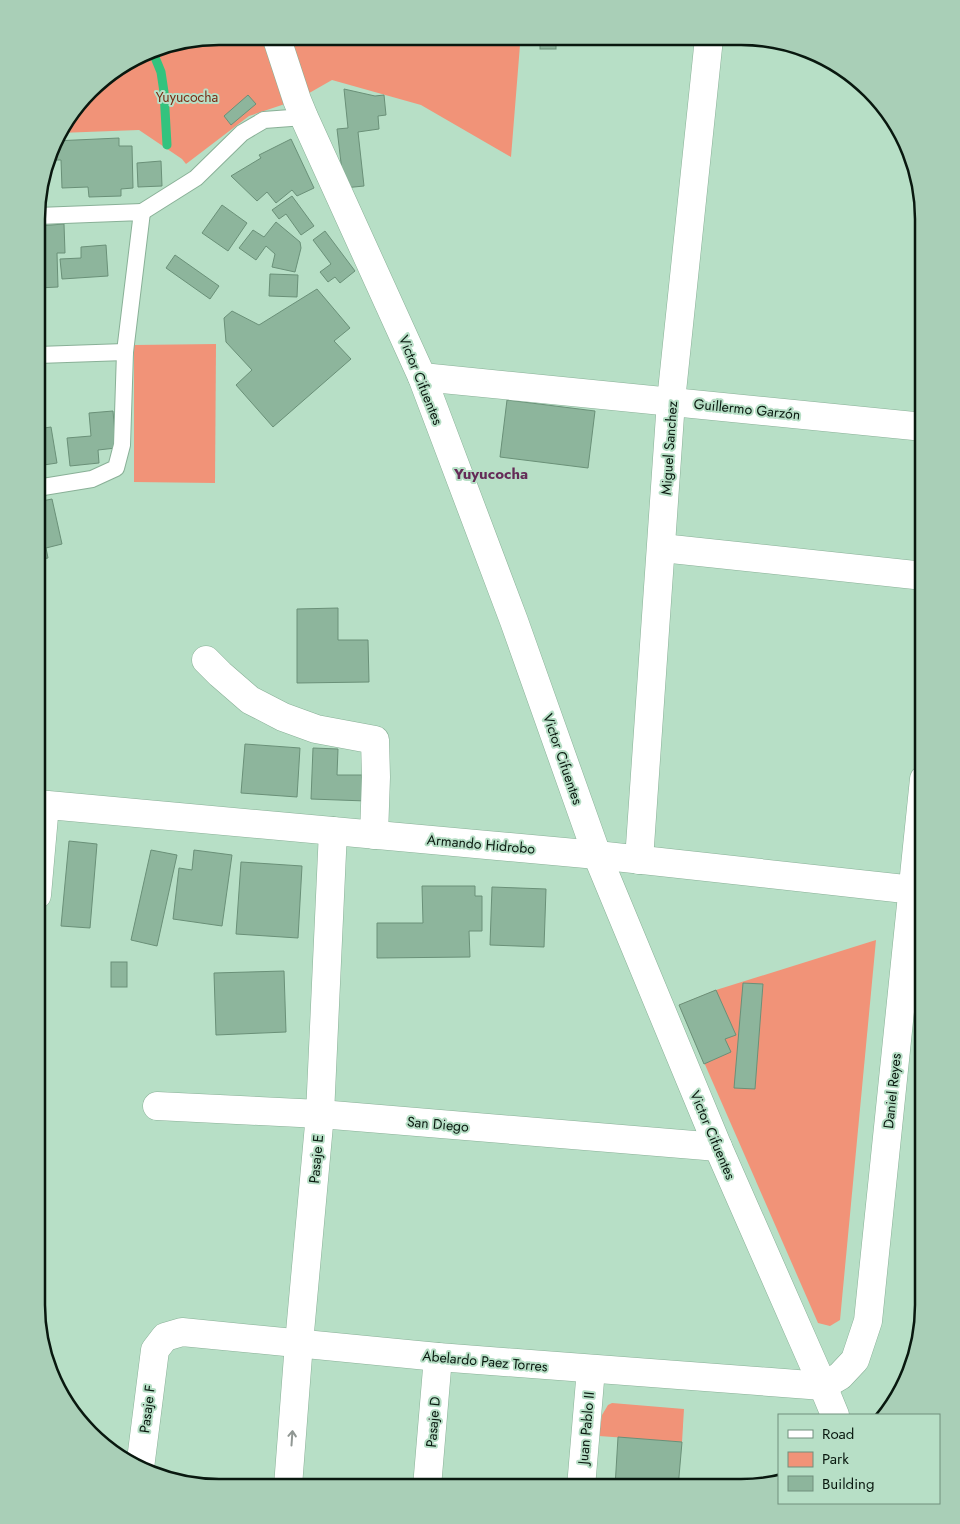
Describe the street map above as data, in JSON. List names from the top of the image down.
{
  "streets": {
    "street": [
      "Victor Cifuentes",
      "Guillermo Garzón",
      "Miguel Sanchez",
      "Armando Hidrobo",
      "Daniel Reyes",
      "San Diego",
      "Pasaje E",
      "Abelardo Paez Torres",
      "Pasaje F",
      "Pasaje D",
      "Juan Pablo II"
    ]
  },
  "crossings": [
    ["Victor Cifuentes", "Guillermo Garzón"],
    ["Victor Cifuentes", "Armando Hidrobo"],
    ["Victor Cifuentes", "Daniel Reyes"],
    ["Victor Cifuentes", "San Diego"],
    ["Victor Cifuentes", "Abelardo Paez Torres"],
    ["Guillermo Garzón", "Miguel Sanchez"],
    ["Miguel Sanchez", "Armando Hidrobo"],
    ["Armando Hidrobo", "Pasaje E"],
    ["Daniel Reyes", "Abelardo Paez Torres"],
    ["San Diego", "Pasaje E"],
    ["Pasaje E", "Abelardo Paez Torres"],
    ["Abelardo Paez Torres", "Pasaje F"],
    ["Abelardo Paez Torres", "Pasaje D"],
    ["Abelardo Paez Torres", "Juan Pablo II"]
  ],
  "districts": ["Yuyucocha"],
  "parks": ["Yuyucocha"],
  "legend": ["Road", "Park", "Building"]
}
